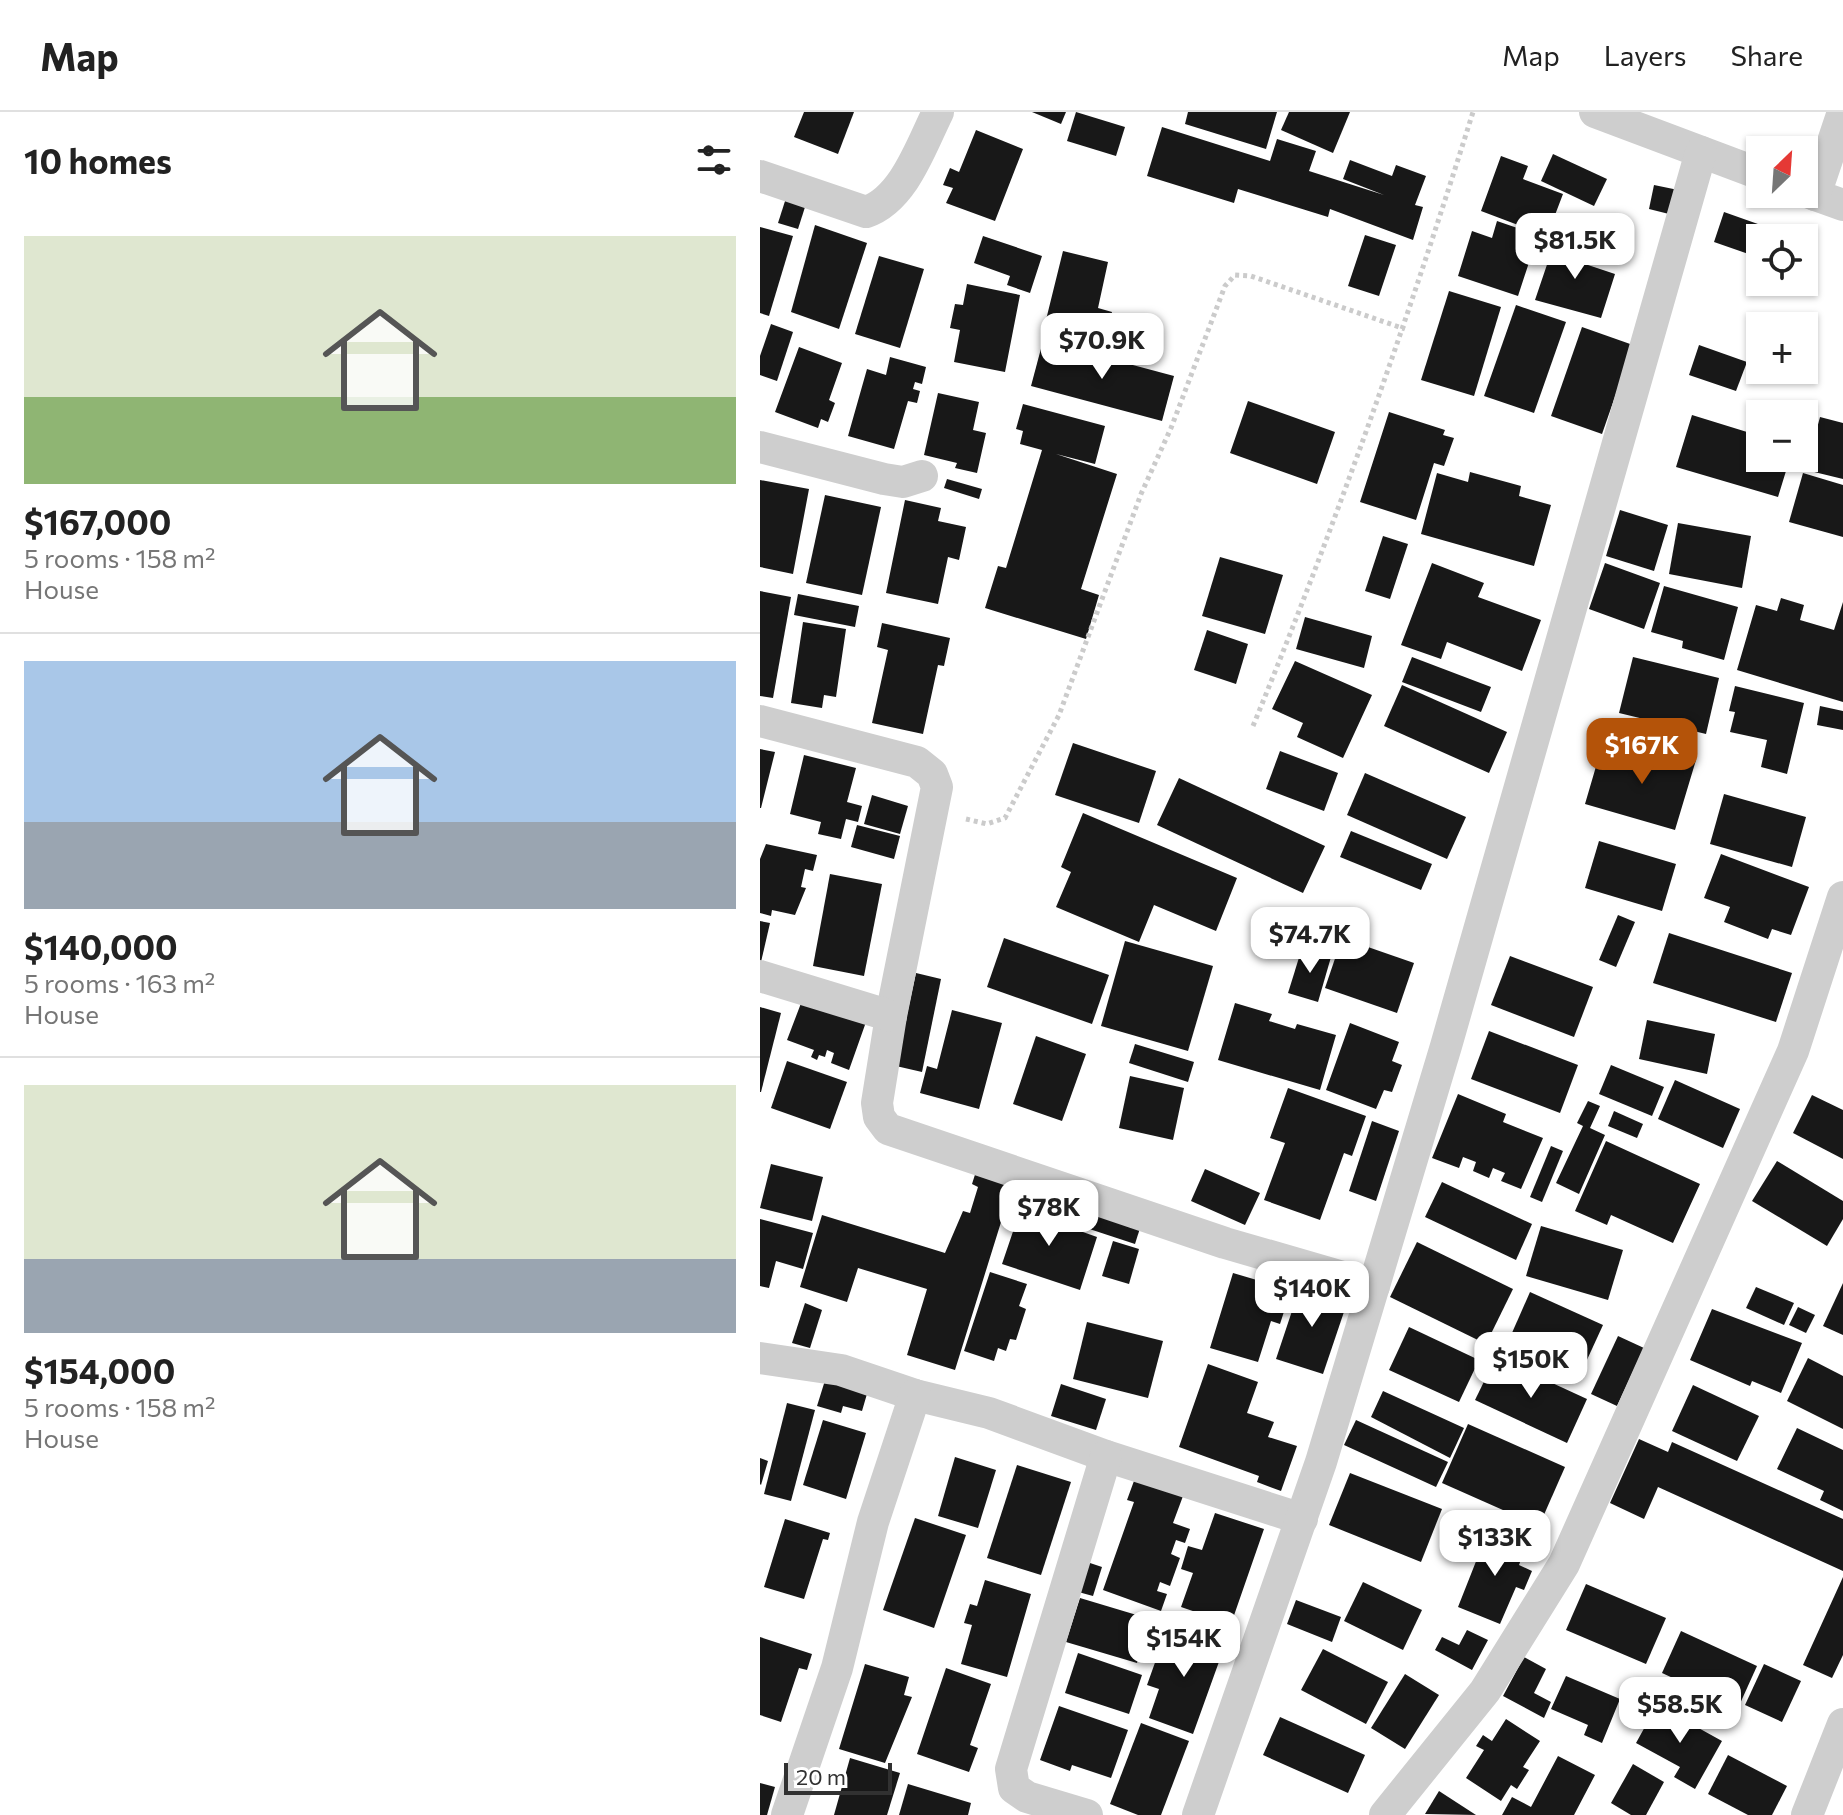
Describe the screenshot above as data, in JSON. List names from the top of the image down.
{
  "scale_bar": "20 m",
  "north": "top right",
  "page": {
    "header": "Map",
    "nav": ["Map", "Layers", "Share"],
    "heading": "10 homes",
    "map_buttons": ["+", "−"],
    "list": [
      {
        "name": "$167,000",
        "note": "5 rooms · 158 m² · House"
      },
      {
        "name": "$140,000",
        "note": "5 rooms · 163 m² · House"
      },
      {
        "name": "$154,000",
        "note": "5 rooms · 158 m² · House"
      }
    ],
    "price": [
      "$81.5K",
      "$70.9K",
      "$167K",
      "$74.7K",
      "$78K",
      "$140K",
      "$150K",
      "$133K",
      "$154K",
      "$58.5K"
    ],
    "scale": "20 m"
  }
}
